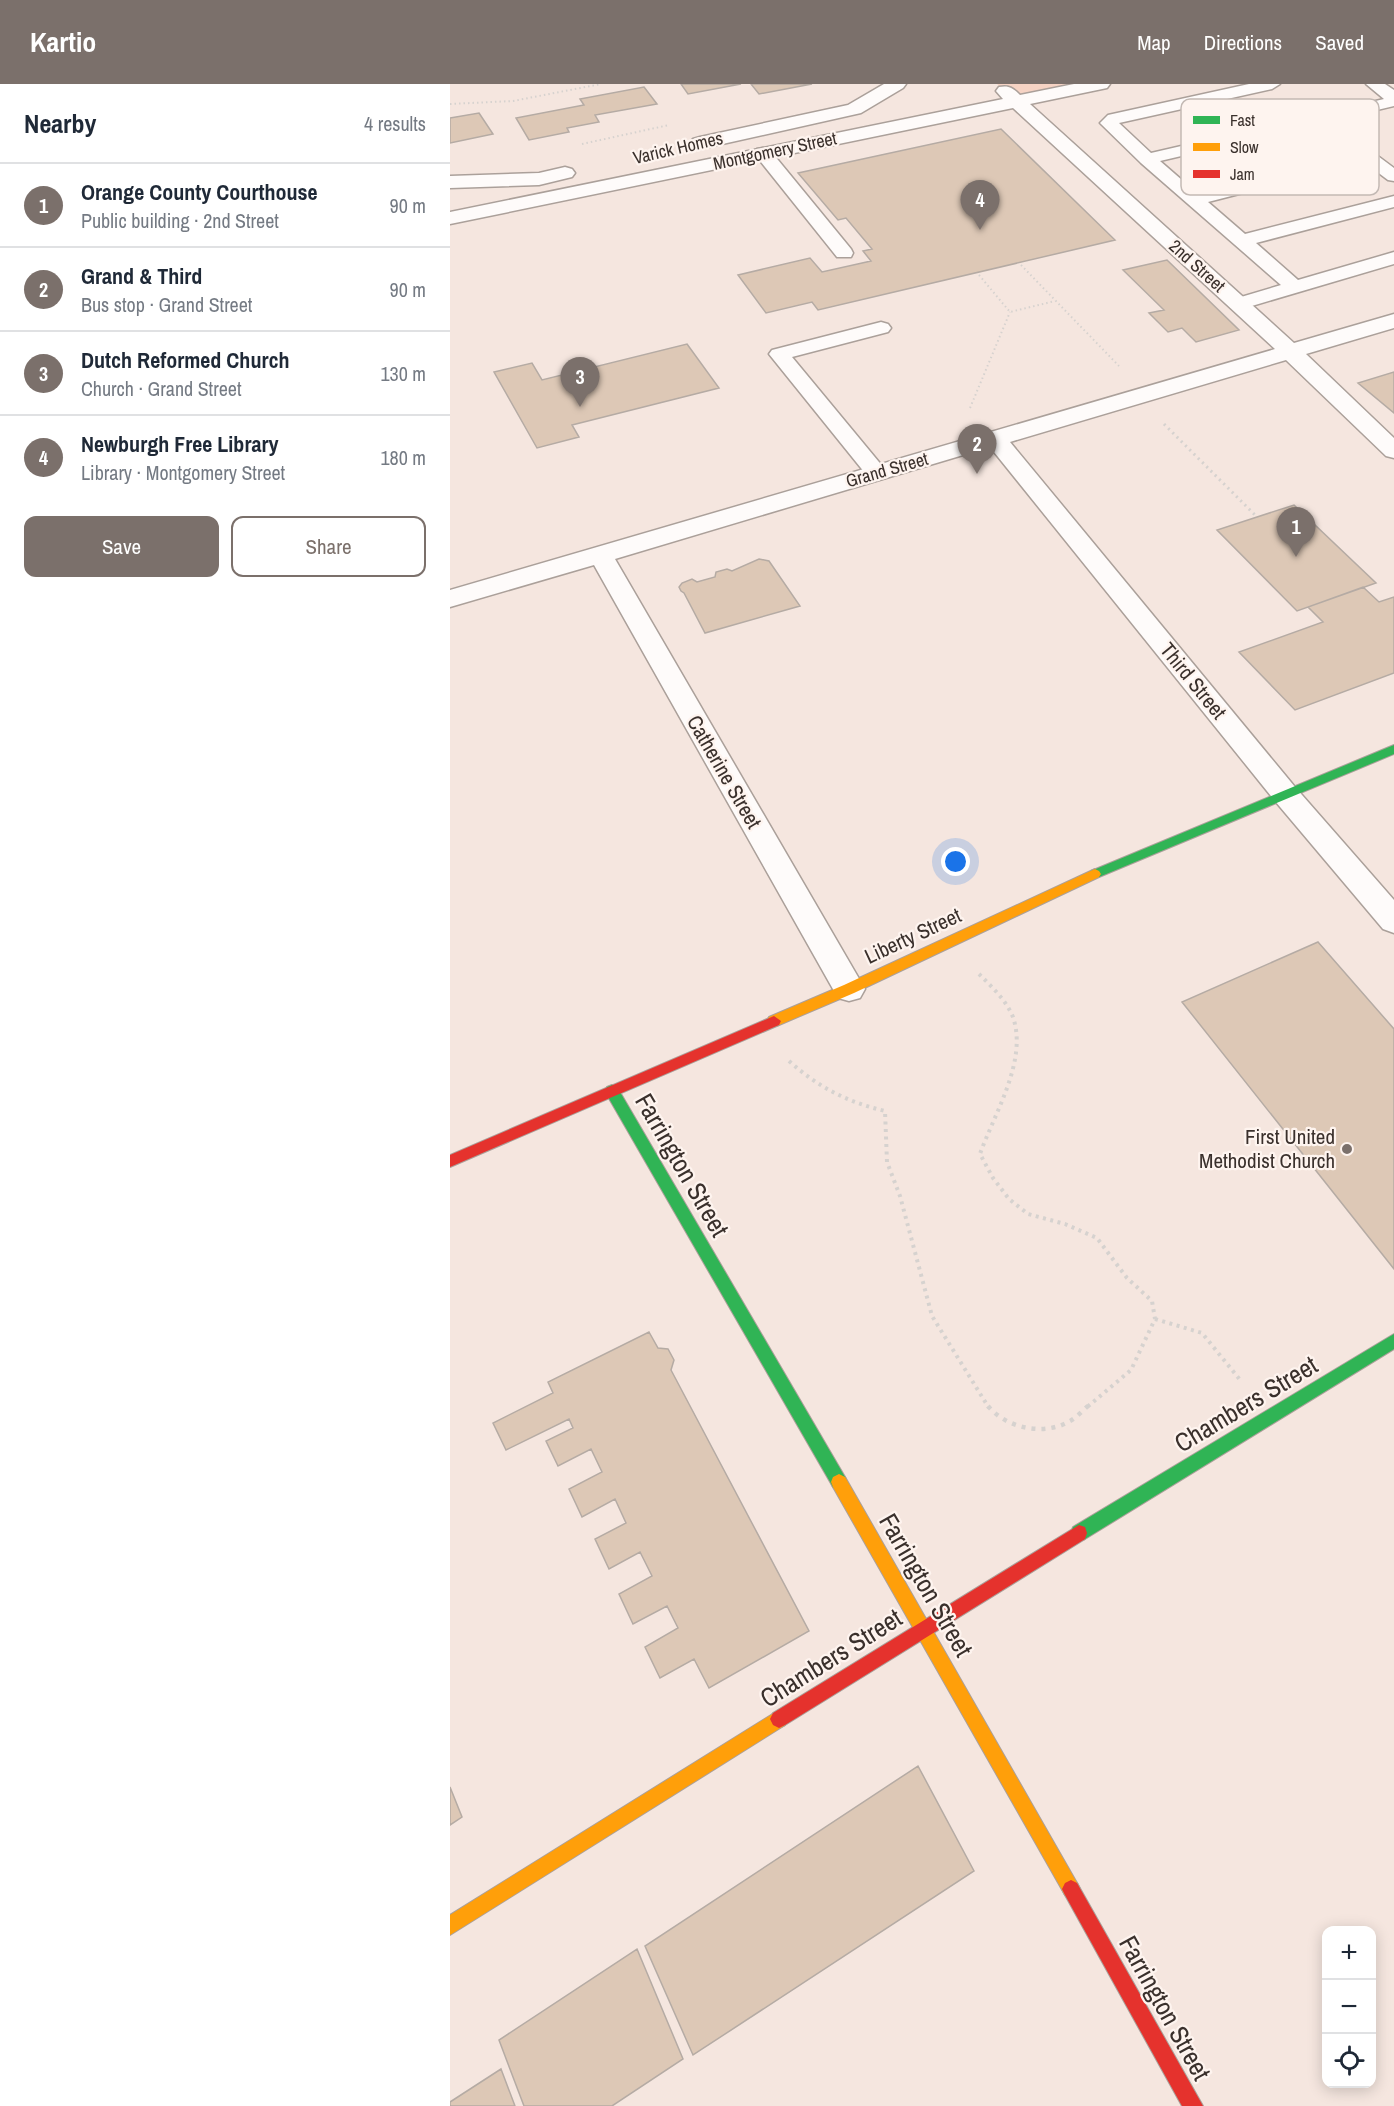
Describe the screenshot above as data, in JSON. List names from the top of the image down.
{
  "streets": {
    "street": [
      "Varick Homes",
      "Montgomery Street",
      "2nd Street",
      "Grand Street",
      "Third Street",
      "Catherine Street",
      "Liberty Street",
      "Farrington Street",
      "Chambers Street"
    ]
  },
  "crossings": [
    ["Montgomery Street", "2nd Street"],
    ["2nd Street", "Grand Street"],
    ["Grand Street", "Third Street"],
    ["Grand Street", "Catherine Street"],
    ["Third Street", "Liberty Street"],
    ["Catherine Street", "Liberty Street"],
    ["Liberty Street", "Farrington Street"],
    ["Farrington Street", "Chambers Street"]
  ],
  "places": ["First United Methodist Church"],
  "legend": ["Fast", "Slow", "Jam"],
  "page": {
    "header": "Kartio",
    "nav": ["Map", "Directions", "Saved"],
    "heading": ["Nearby", "4 results"],
    "list": [
      {
        "mark": "1",
        "name": "Orange County Courthouse",
        "note": "Public building · 2nd Street",
        "value": "90 m"
      },
      {
        "mark": "2",
        "name": "Grand & Third",
        "note": "Bus stop · Grand Street",
        "value": "90 m"
      },
      {
        "mark": "3",
        "name": "Dutch Reformed Church",
        "note": "Church · Grand Street",
        "value": "130 m"
      },
      {
        "mark": "4",
        "name": "Newburgh Free Library",
        "note": "Library · Montgomery Street",
        "value": "180 m"
      }
    ],
    "pins": [
      "4",
      "3",
      "2",
      "1"
    ],
    "buttons": ["Save", "Share"],
    "map_buttons": ["+", "−"]
  }
}
